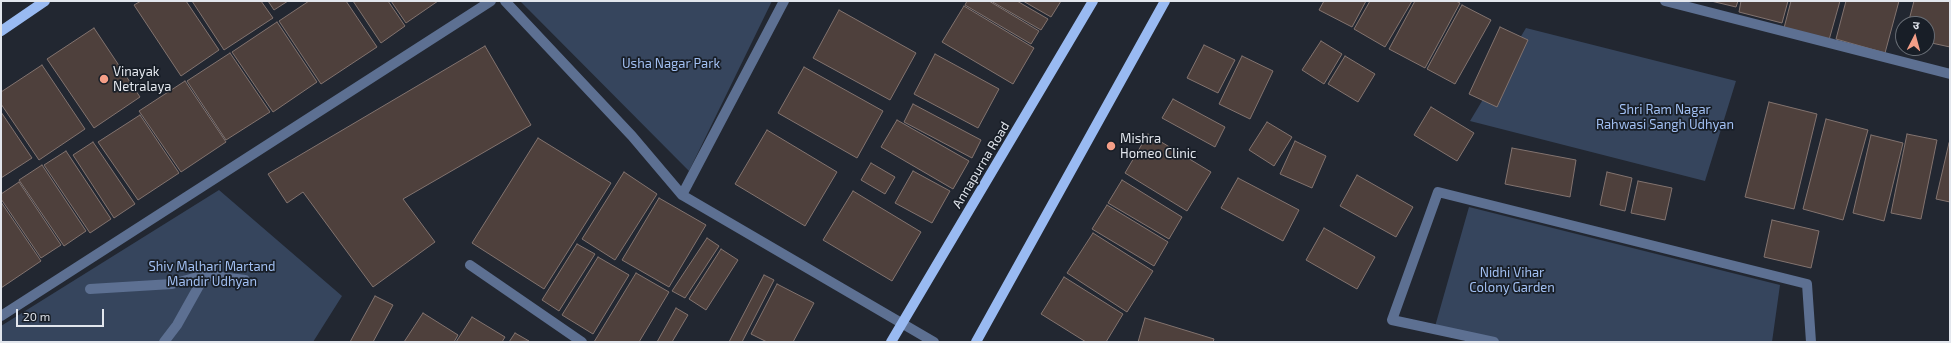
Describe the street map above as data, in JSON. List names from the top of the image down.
{
  "streets": {
    "main road": ["Annapurna Road"]
  },
  "parks": [
    "Usha Nagar Park",
    "Shri Ram Nagar Rahwasi Sangh Udhyan",
    "Shiv Malhari Martand Mandir Udhyan",
    "Nidhi Vihar Colony Garden"
  ],
  "places": ["Vinayak Netralaya", "Mishra Homeo Clinic"],
  "scale_bar": "20 m",
  "north": "top"
}
